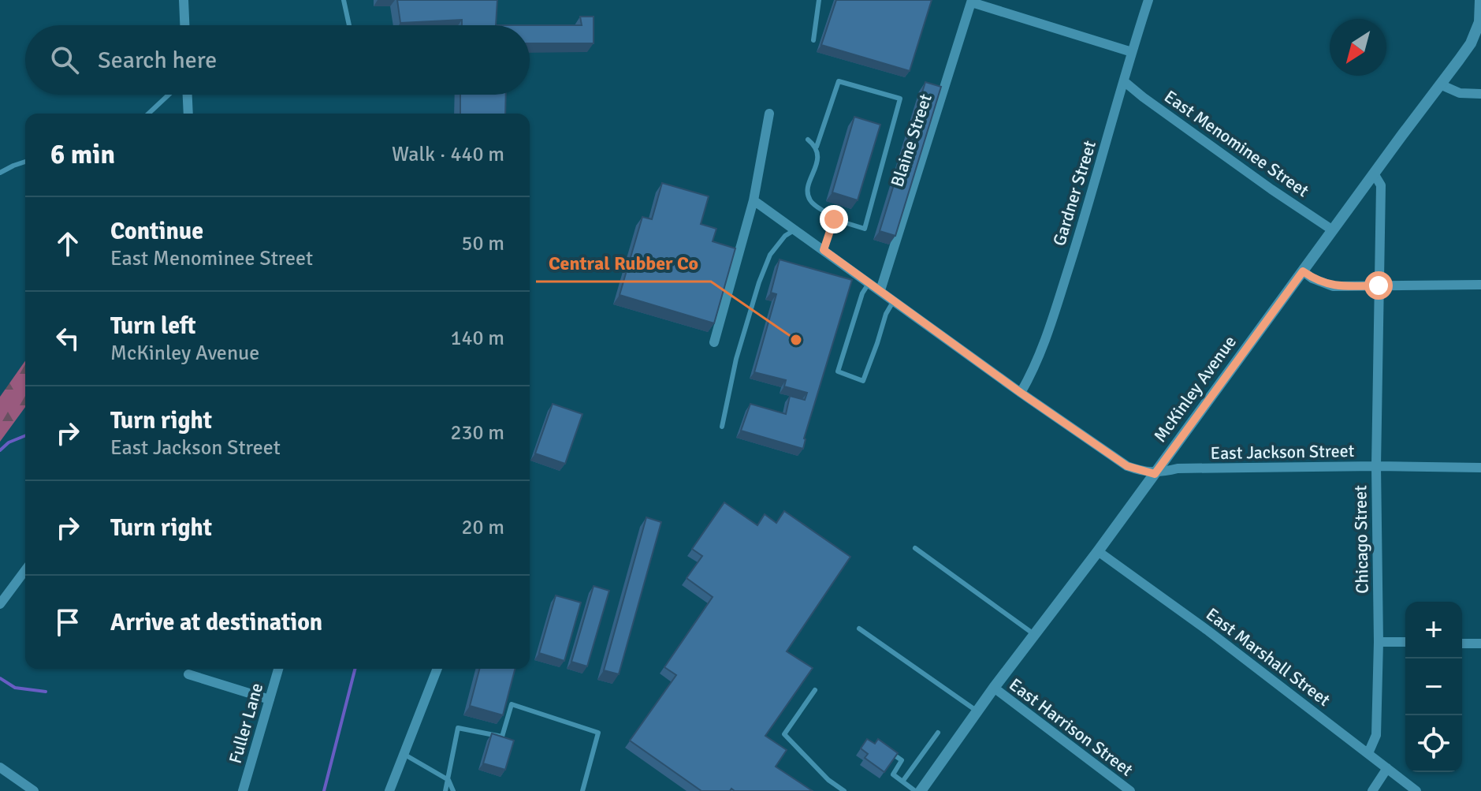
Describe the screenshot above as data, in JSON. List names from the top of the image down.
{
  "streets": {
    "street": [
      "Blaine Street",
      "East Menominee Street",
      "Gardner Street",
      "McKinley Avenue",
      "East Jackson Street",
      "Chicago Street",
      "East Marshall Street",
      "Fuller Lane",
      "East Harrison Street"
    ]
  },
  "crossings": [
    ["Blaine Street", "East Jackson Street"],
    ["East Menominee Street", "Gardner Street"],
    ["East Menominee Street", "McKinley Avenue"],
    ["Gardner Street", "East Jackson Street"],
    ["McKinley Avenue", "East Jackson Street"],
    ["McKinley Avenue", "Chicago Street"],
    ["McKinley Avenue", "East Marshall Street"],
    ["McKinley Avenue", "East Harrison Street"],
    ["East Jackson Street", "Chicago Street"],
    ["Chicago Street", "East Marshall Street"]
  ],
  "places": ["Central Rubber Co"],
  "north": "bottom left",
  "page": {
    "search": "Search here",
    "heading": ["6 min", "Walk · 440 m"],
    "list": [
      ["Continue", "East Menominee Street", "50 m"],
      ["Turn left", "McKinley Avenue", "140 m"],
      ["Turn right", "East Jackson Street", "230 m"],
      ["Turn right", "20 m"],
      "Arrive at destination"
    ],
    "map_buttons": ["+", "−"]
  }
}
